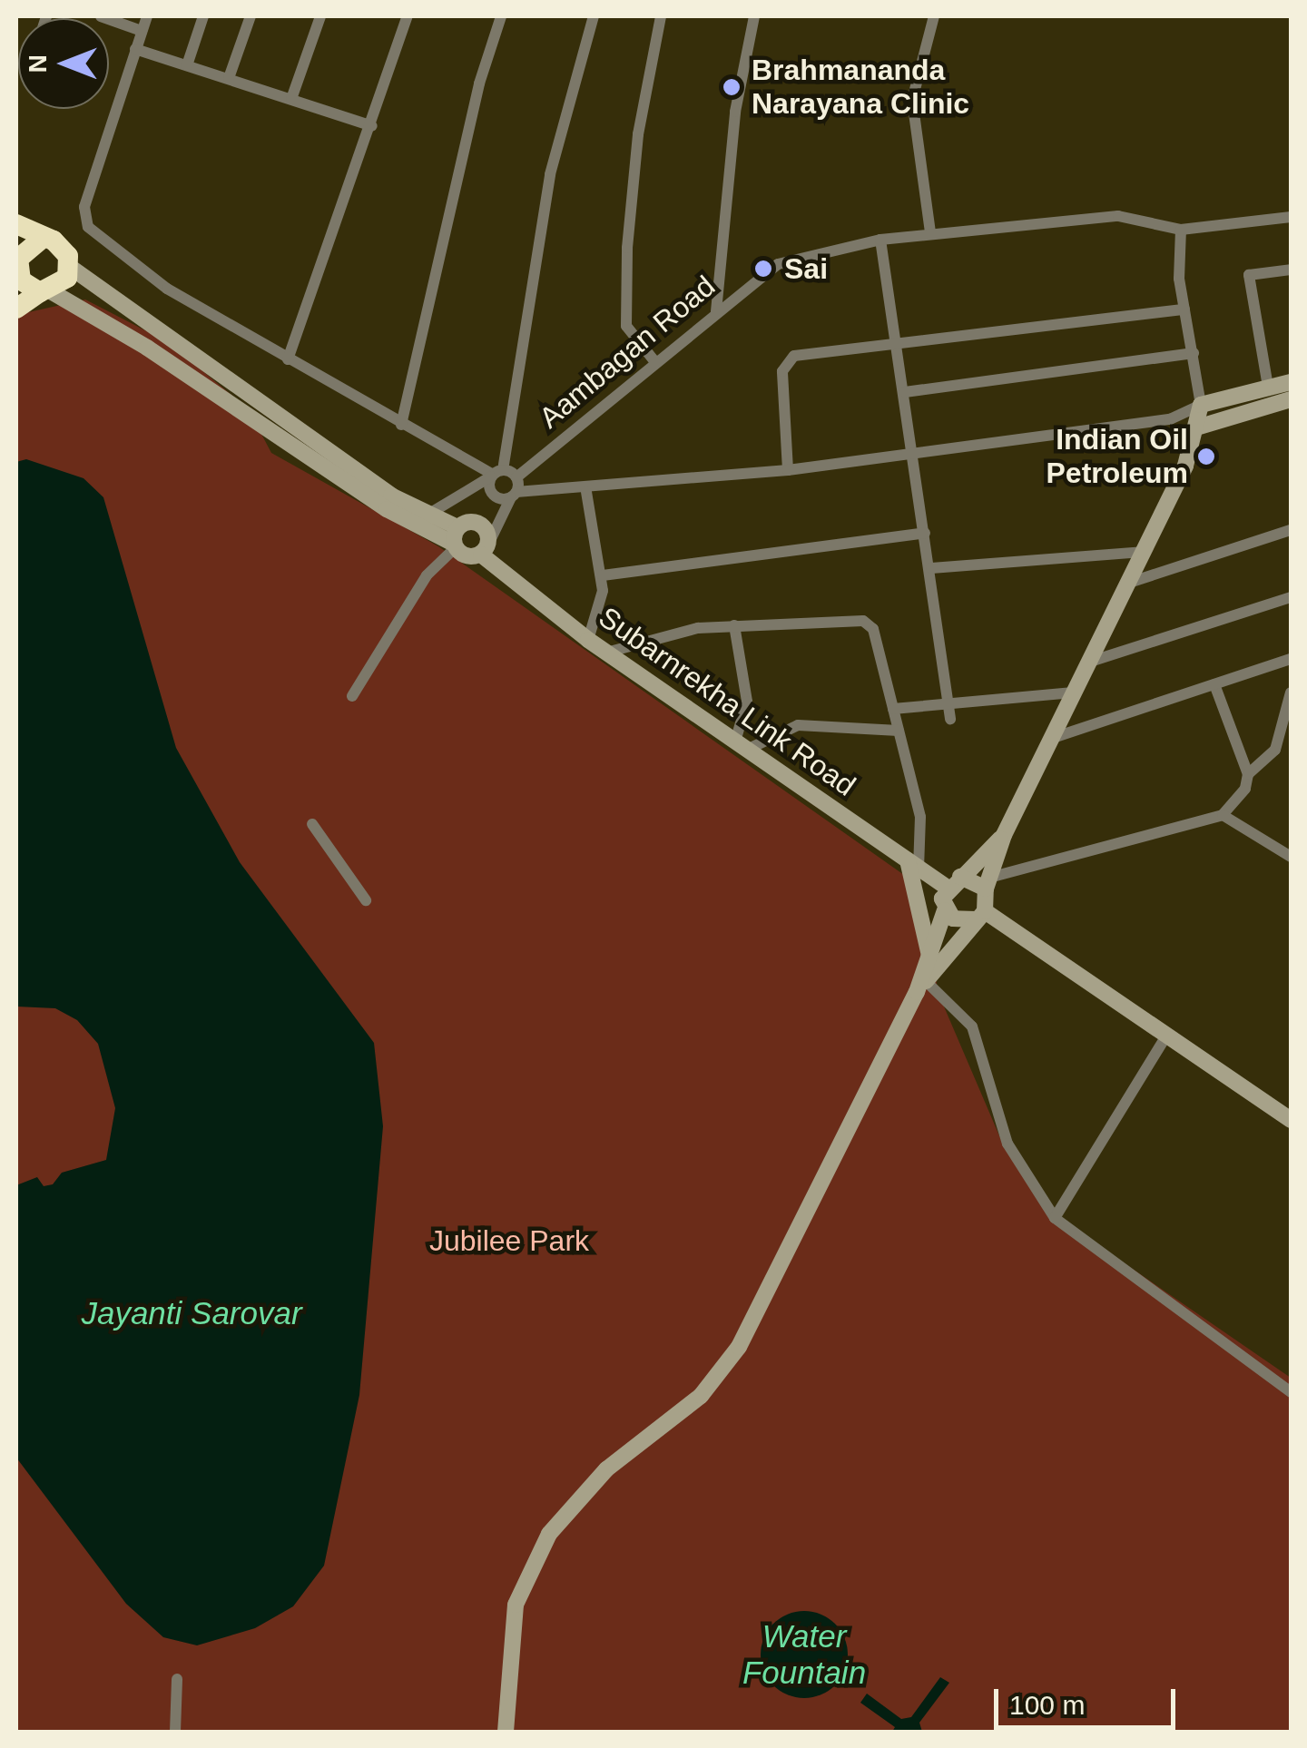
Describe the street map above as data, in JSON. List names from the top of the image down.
{
  "streets": {
    "main road": ["Subarnrekha Link Road"],
    "street": ["Aambagan Road"]
  },
  "water": ["Jayanti Sarovar", "Water Fountain"],
  "parks": ["Jubilee Park"],
  "places": ["Brahmananda Narayana Clinic", "Sai", "Indian Oil Petroleum"],
  "scale_bar": "100 m",
  "north": "left"
}
